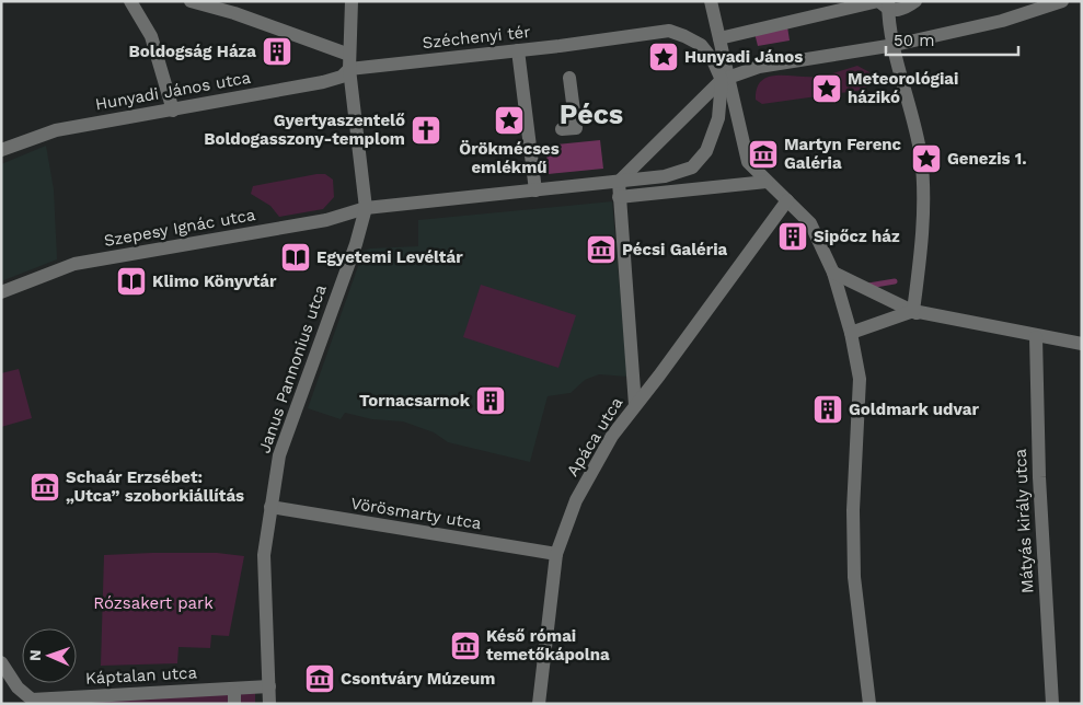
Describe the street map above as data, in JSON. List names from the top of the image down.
{
  "streets": {
    "street": [
      "Széchenyi tér",
      "Hunyadi János utca",
      "Szepesy Ignác utca",
      "Janus Pannonius utca",
      "Apáca utca",
      "Vörösmarty utca",
      "Mátyás király utca",
      "Káptalan utca"
    ]
  },
  "crossings": [
    ["Széchenyi tér", "Hunyadi János utca"],
    ["Szepesy Ignác utca", "Janus Pannonius utca"],
    ["Janus Pannonius utca", "Vörösmarty utca"],
    ["Janus Pannonius utca", "Káptalan utca"],
    ["Apáca utca", "Vörösmarty utca"]
  ],
  "districts": ["Pécs"],
  "parks": ["Rózsakert park"],
  "places": {
    "building": [
      "Boldogság Háza",
      "Sipőcz ház",
      "Tornacsarnok",
      "Goldmark udvar"
    ],
    "place": [
      "Hunyadi János",
      "Meteorológiai házikó",
      "Örökmécses emlékmű",
      "Genezis 1."
    ],
    "church": ["Gyertyaszentelő Boldogasszony-templom"],
    "museum": [
      "Martyn Ferenc Galéria",
      "Pécsi Galéria",
      "Schaár Erzsébet: „Utca” szoborkiállítás",
      "Késő római temetőkápolna",
      "Csontváry Múzeum"
    ],
    "library": ["Egyetemi Levéltár", "Klimo Könyvtár"]
  },
  "scale_bar": "50 m",
  "north": "left"
}
